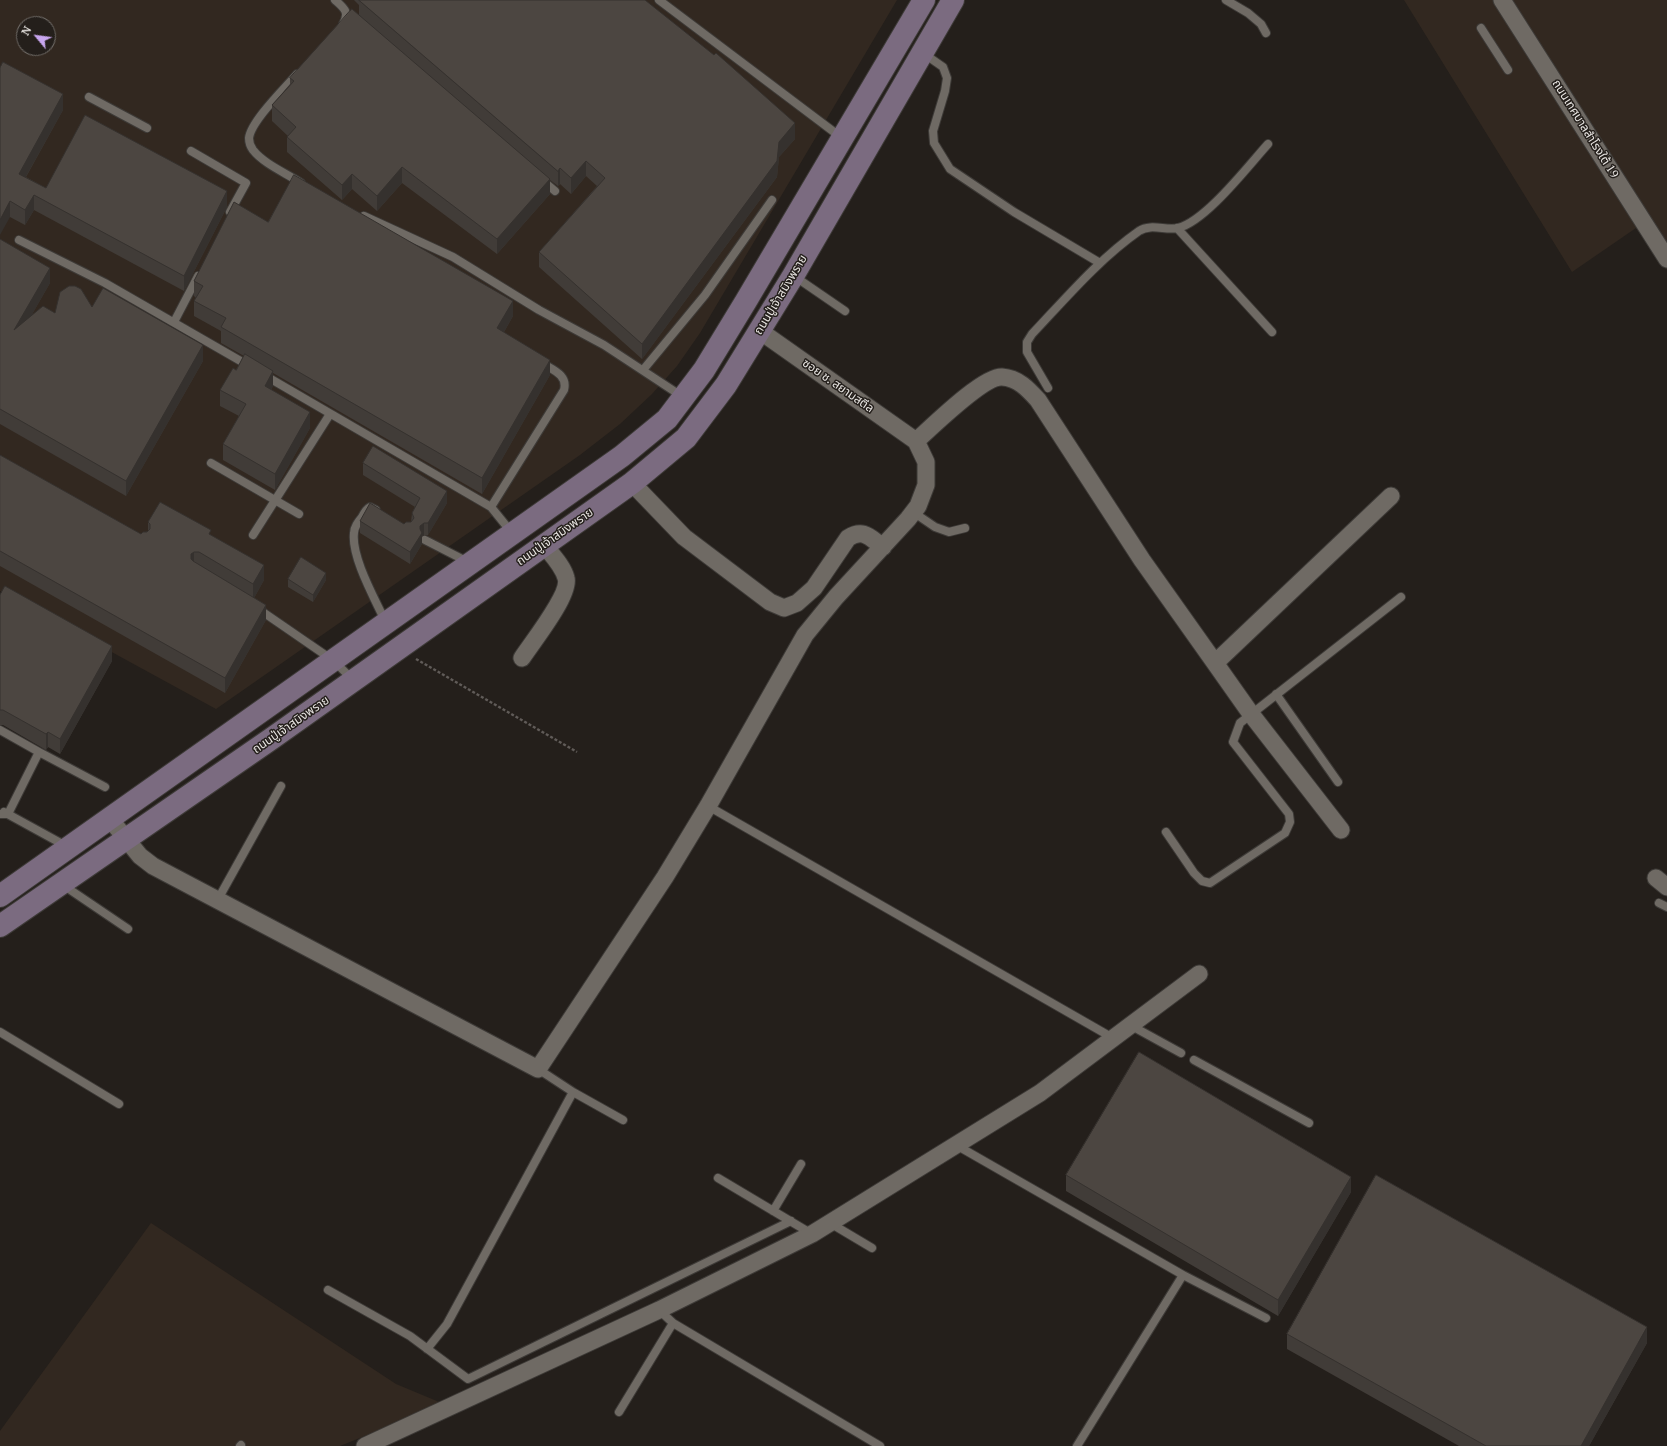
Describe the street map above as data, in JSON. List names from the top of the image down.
{
  "streets": {
    "main road": ["ถนนปู่เจ้าสมิงพราย"],
    "street": ["ถนนเทศบาลสำโรงใต้ 19", "ซอย ช. สยามสตีล"]
  },
  "crossings": [
    ["ถนนปู่เจ้าสมิงพราย", "ซอย ช. สยามสตีล"]
  ],
  "north": "top left"
}
